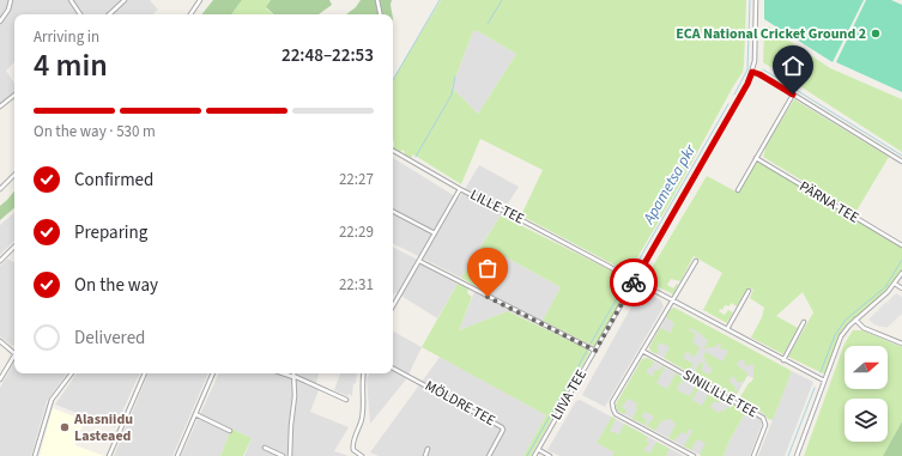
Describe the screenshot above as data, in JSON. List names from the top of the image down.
{
  "streets": {
    "street": [
      "PÄRNA TEE",
      "LILLE TEE",
      "SINILILLE TEE",
      "LIIVA TEE",
      "MÖLDRE TEE"
    ]
  },
  "crossings": [
    ["LILLE TEE", "LIIVA TEE"]
  ],
  "water": ["Apametsa pkr"],
  "places": ["ECA National Cricket Ground 2", "Alasniidu Lasteaed"],
  "north": "right",
  "page": {
    "heading": ["4 min", "Arriving in", "22:48–22:53"],
    "bar": "On the way · 530 m",
    "list": [
      ["Confirmed", "22:27"],
      ["Preparing", "22:29"],
      ["On the way", "22:31"],
      "Delivered"
    ]
  }
}
